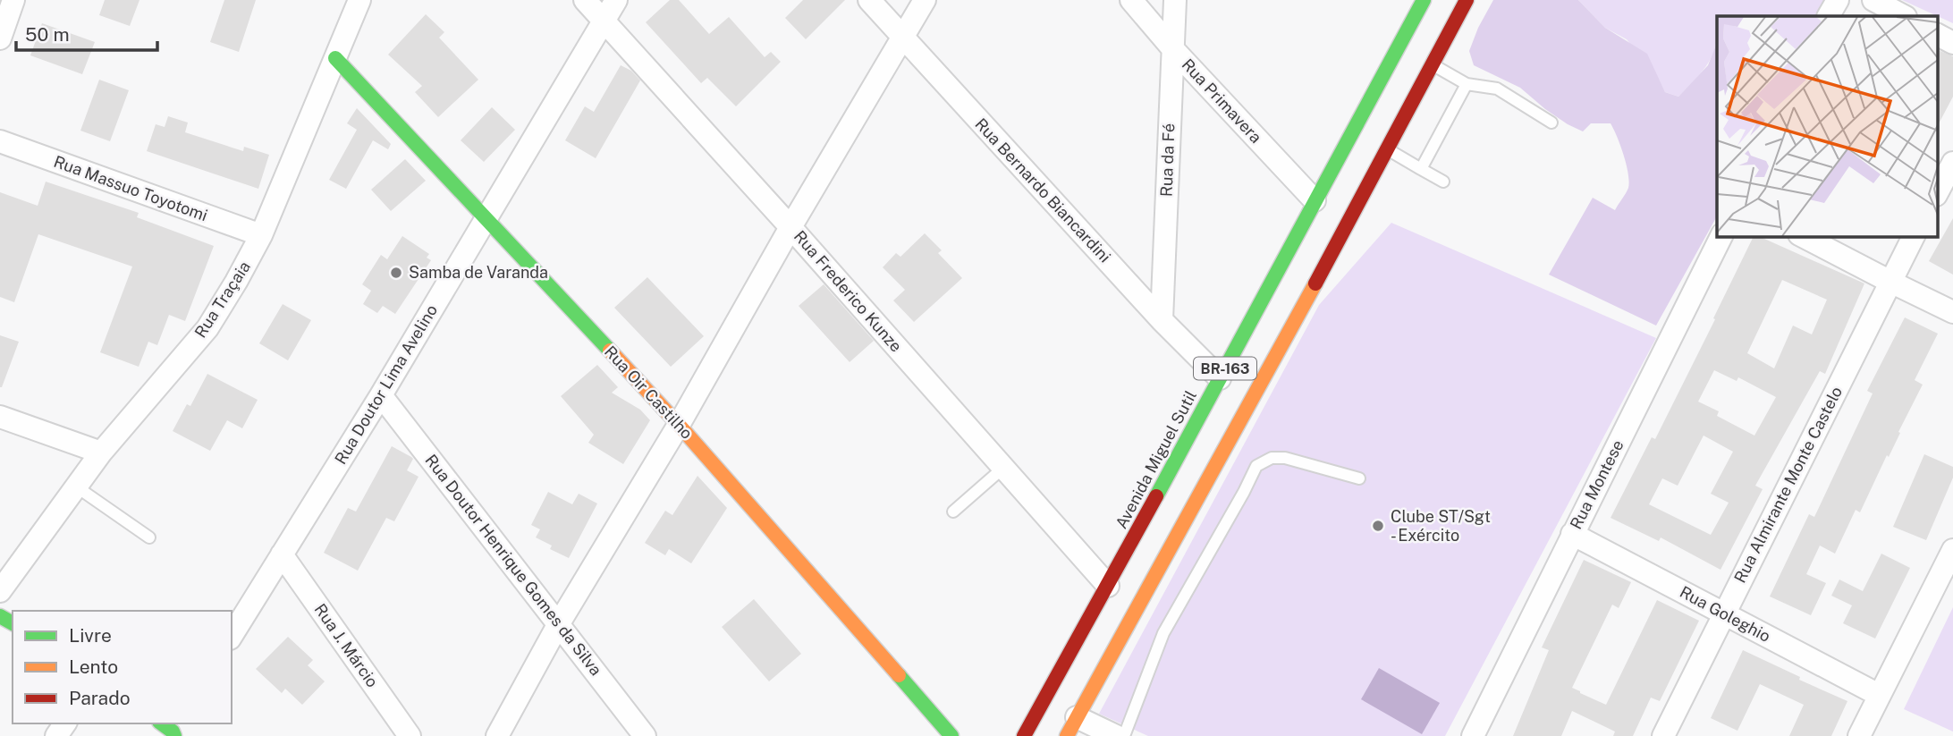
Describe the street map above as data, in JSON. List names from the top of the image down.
{
  "streets": {
    "main road": ["BR-163", "Rua Oir Castilho", "Avenida Miguel Sutil"],
    "street": [
      "Rua Primavera",
      "Rua da Fé",
      "Rua Massuo Toyotomi",
      "Rua Bernardo Biancardini",
      "Rua Frederico Kunze",
      "Rua Traçaia",
      "Rua Doutor Lima Avelino",
      "Rua Montese",
      "Rua Almirante Monte Castelo",
      "Rua Doutor Henrique Gomes da Silva",
      "Rua Goleghio",
      "Rua J. Márcio"
    ]
  },
  "crossings": [
    ["Rua Primavera", "Rua da Fé"],
    ["Rua Primavera", "Avenida Miguel Sutil"],
    ["Rua da Fé", "Rua Bernardo Biancardini"],
    ["Rua Massuo Toyotomi", "Rua Traçaia"],
    ["Rua Bernardo Biancardini", "Avenida Miguel Sutil"],
    ["Rua Frederico Kunze", "Rua Doutor Lima Avelino"],
    ["Rua Frederico Kunze", "Avenida Miguel Sutil"],
    ["Rua Traçaia", "Rua Oir Castilho"],
    ["Rua Doutor Lima Avelino", "Rua Oir Castilho"],
    ["Rua Doutor Lima Avelino", "Rua Doutor Henrique Gomes da Silva"],
    ["Rua Doutor Lima Avelino", "Rua J. Márcio"],
    ["Rua Montese", "Rua Goleghio"],
    ["Rua Almirante Monte Castelo", "Rua Goleghio"]
  ],
  "places": ["Samba de Varanda", "Clube ST/Sgt - Exército"],
  "legend": ["Livre", "Lento", "Parado"],
  "scale_bar": "50 m"
}
